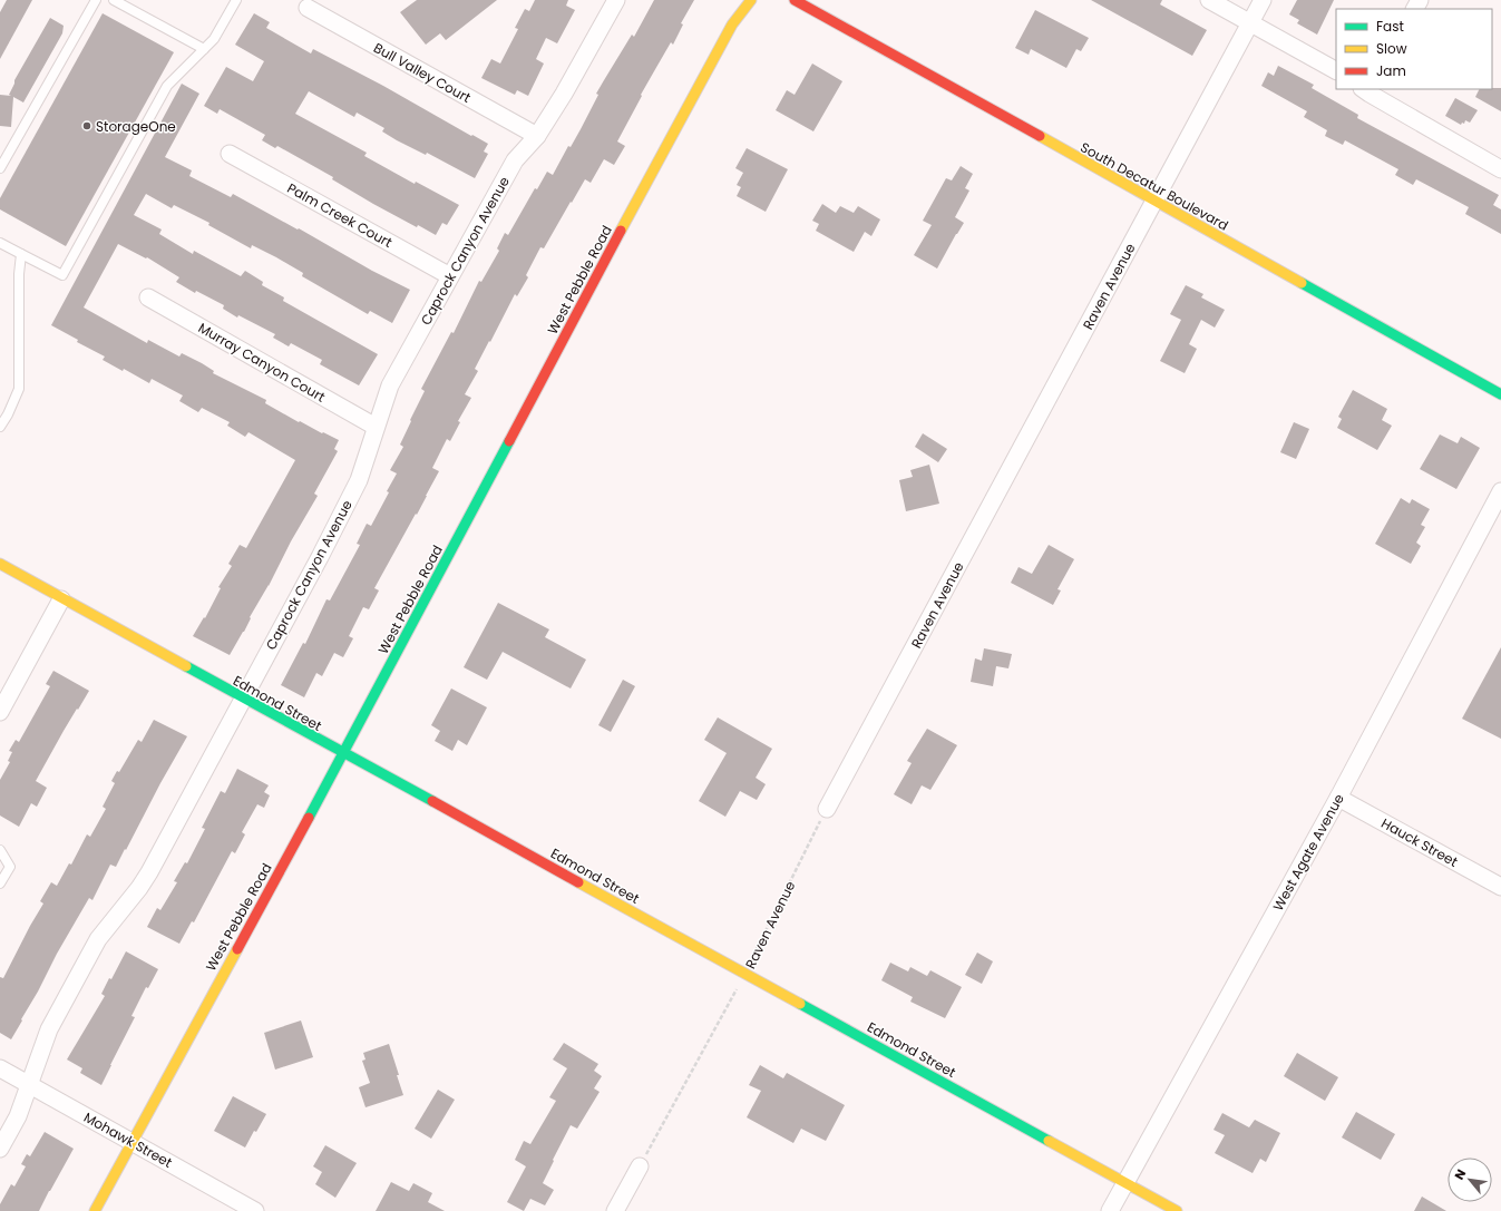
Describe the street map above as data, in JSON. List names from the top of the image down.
{
  "streets": {
    "street": [
      "Bull Valley Court",
      "South Decatur Boulevard",
      "Palm Creek Court",
      "Caprock Canyon Avenue",
      "West Pebble Road",
      "Raven Avenue",
      "Murray Canyon Court",
      "Edmond Street",
      "Hauck Street",
      "West Agate Avenue",
      "Mohawk Street"
    ]
  },
  "crossings": [
    ["Bull Valley Court", "Caprock Canyon Avenue"],
    ["South Decatur Boulevard", "Raven Avenue"],
    ["Palm Creek Court", "Caprock Canyon Avenue"],
    ["Caprock Canyon Avenue", "Murray Canyon Court"],
    ["Caprock Canyon Avenue", "Edmond Street"],
    ["Caprock Canyon Avenue", "Mohawk Street"],
    ["West Pebble Road", "Edmond Street"],
    ["West Pebble Road", "Mohawk Street"],
    ["Raven Avenue", "Edmond Street"],
    ["Edmond Street", "West Agate Avenue"],
    ["Hauck Street", "West Agate Avenue"]
  ],
  "places": ["StorageOne"],
  "legend": ["Fast", "Slow", "Jam"],
  "north": "top left"
}
